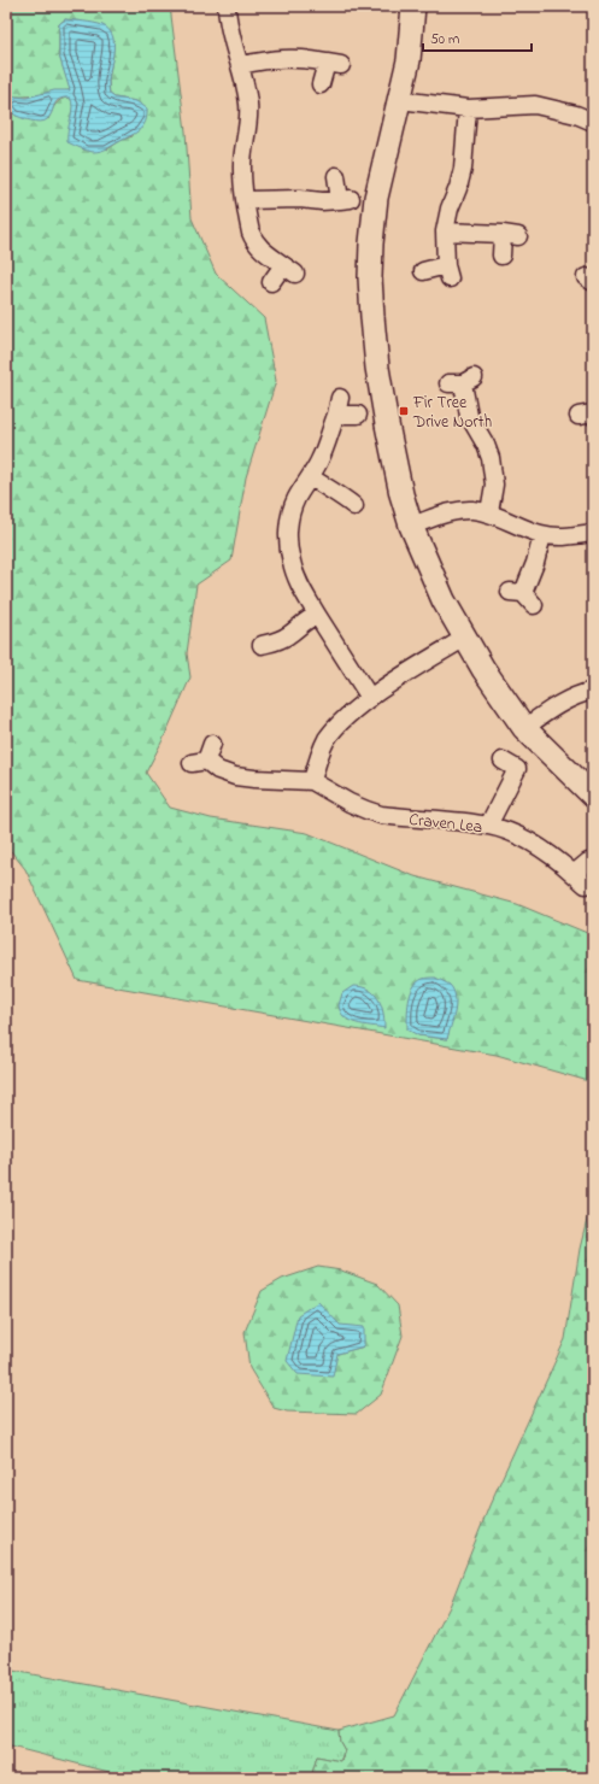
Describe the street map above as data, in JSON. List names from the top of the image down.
{
  "streets": {
    "street": ["Craven Lea"]
  },
  "places": {
    "transit": ["Fir Tree Drive North"]
  },
  "scale_bar": "50 m"
}
